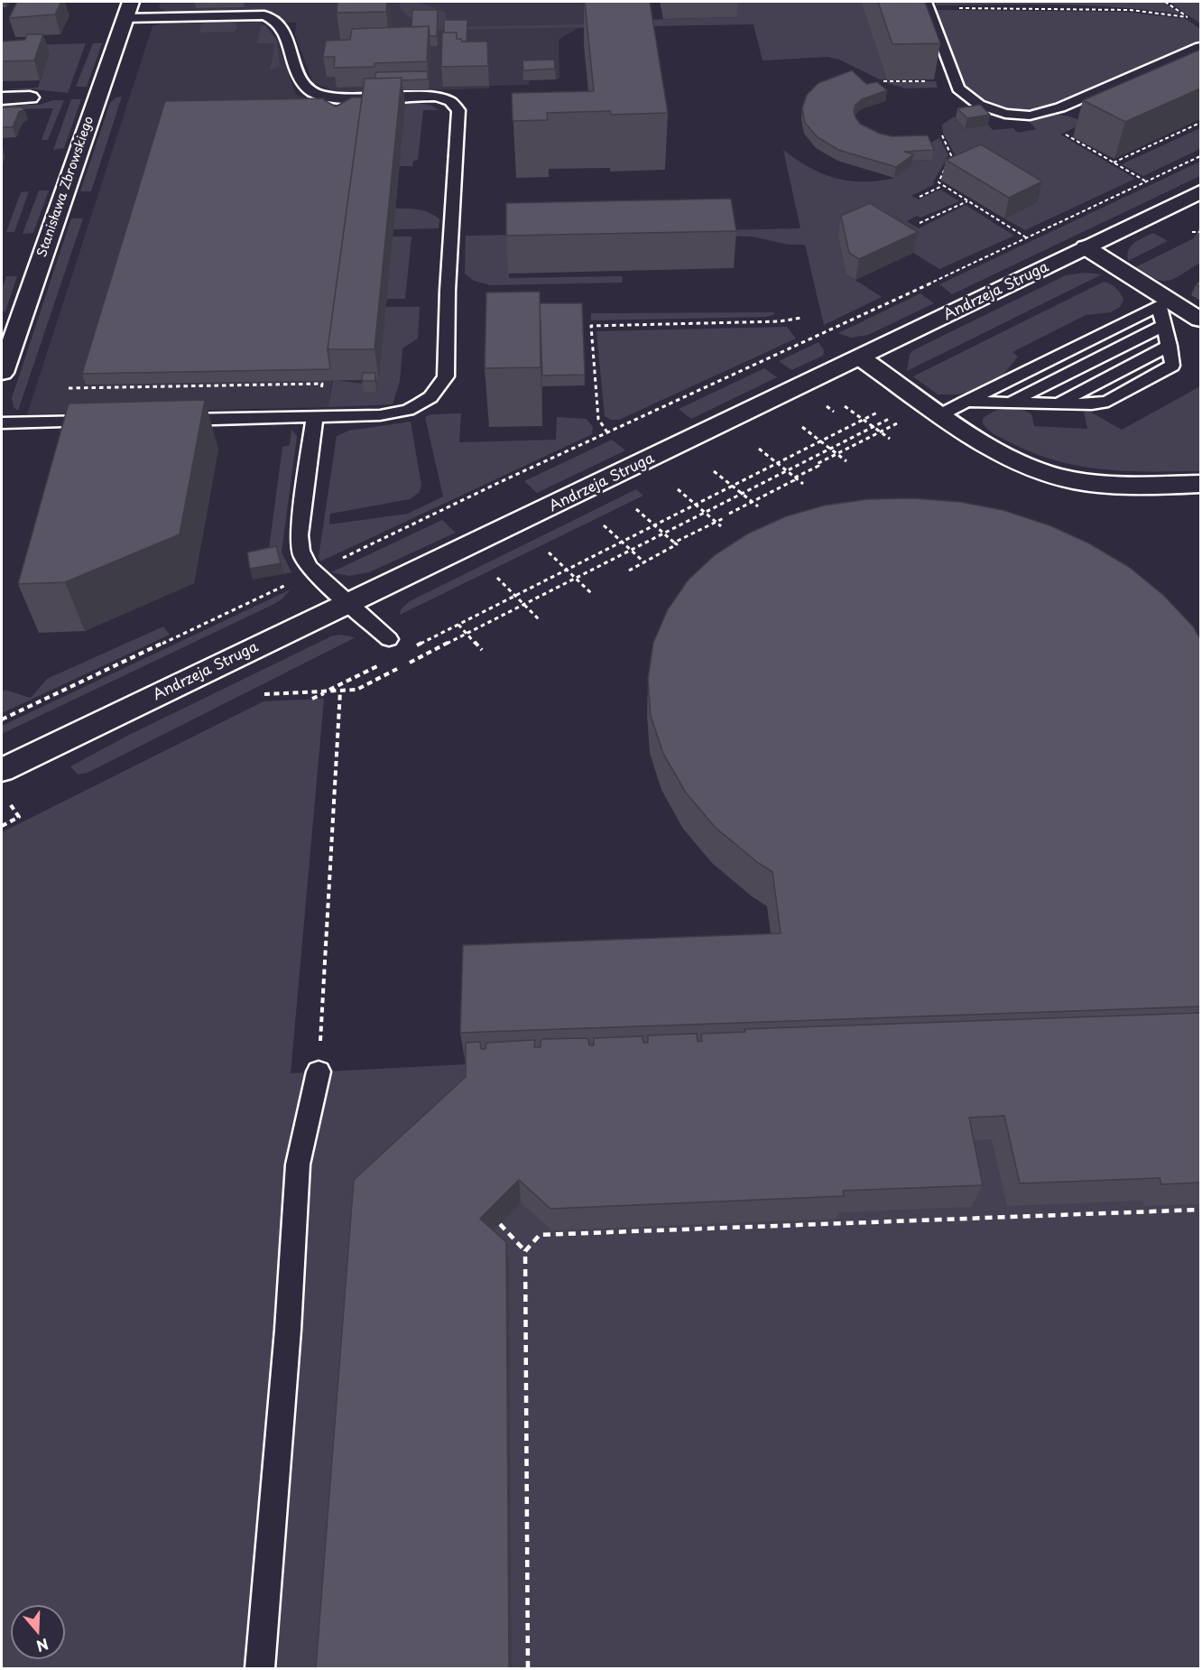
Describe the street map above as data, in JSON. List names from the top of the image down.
{
  "streets": {
    "street": ["Stanisława Zbrowskiego", "Andrzeja Struga"]
  },
  "north": "bottom"
}
